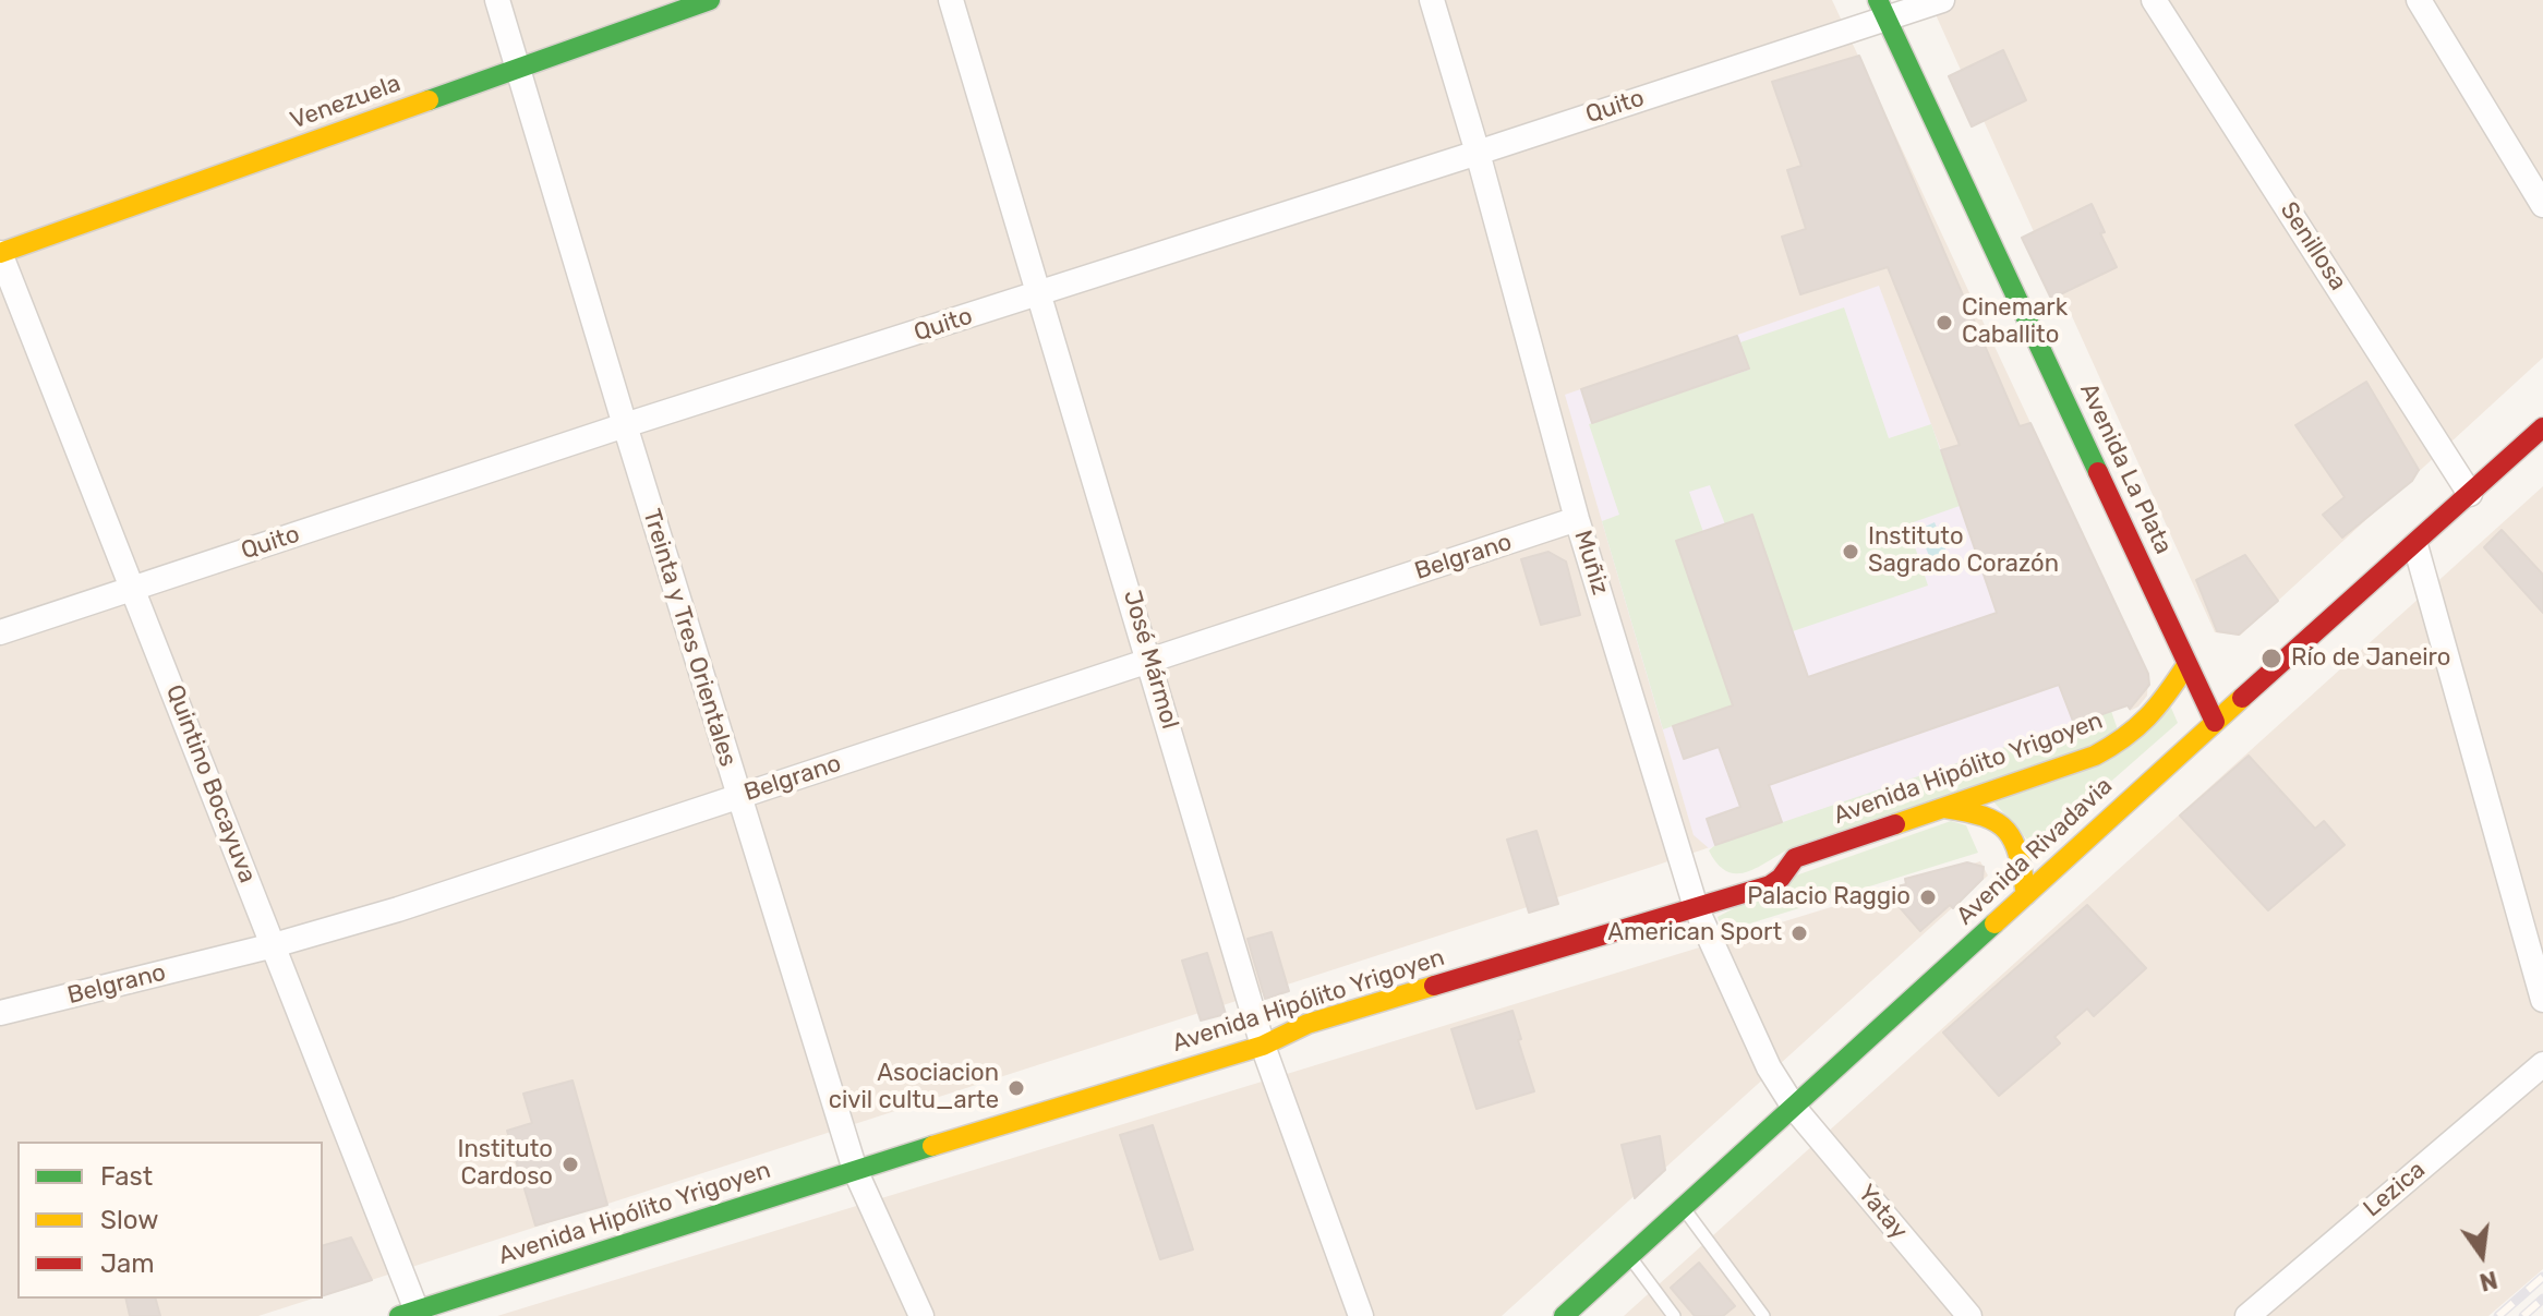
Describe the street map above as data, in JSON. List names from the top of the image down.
{
  "streets": {
    "main road": [
      "Venezuela",
      "Avenida La Plata",
      "Avenida Hipólito Yrigoyen",
      "Avenida Rivadavia"
    ],
    "street": [
      "Quito",
      "Senillosa",
      "Belgrano",
      "Muñiz",
      "Treinta y Tres Orientales",
      "José Mármol",
      "Quintino Bocayuva",
      "Lezica",
      "Yatay"
    ]
  },
  "crossings": [
    ["Venezuela", "Treinta y Tres Orientales"],
    ["Venezuela", "Quintino Bocayuva"],
    ["Quito", "Avenida La Plata"],
    ["Quito", "Muñiz"],
    ["Quito", "Treinta y Tres Orientales"],
    ["Quito", "José Mármol"],
    ["Quito", "Quintino Bocayuva"],
    ["Senillosa", "Avenida Rivadavia"],
    ["Avenida La Plata", "Avenida Hipólito Yrigoyen"],
    ["Avenida La Plata", "Avenida Rivadavia"],
    ["Belgrano", "Muñiz"],
    ["Belgrano", "Treinta y Tres Orientales"],
    ["Belgrano", "José Mármol"],
    ["Belgrano", "Quintino Bocayuva"],
    ["Muñiz", "Avenida Hipólito Yrigoyen"],
    ["Muñiz", "Avenida Rivadavia"],
    ["Muñiz", "Yatay"],
    ["Treinta y Tres Orientales", "Avenida Hipólito Yrigoyen"],
    ["José Mármol", "Avenida Hipólito Yrigoyen"],
    ["Avenida Hipólito Yrigoyen", "Quintino Bocayuva"],
    ["Avenida Rivadavia", "Yatay"]
  ],
  "places": [
    "Cinemark Caballito",
    "Instituto Sagrado Corazón",
    "Río de Janeiro",
    "Palacio Raggio",
    "American Sport",
    "Asociacion civil cultu_arte",
    "Instituto Cardoso"
  ],
  "legend": ["Fast", "Slow", "Jam"],
  "north": "bottom"
}
